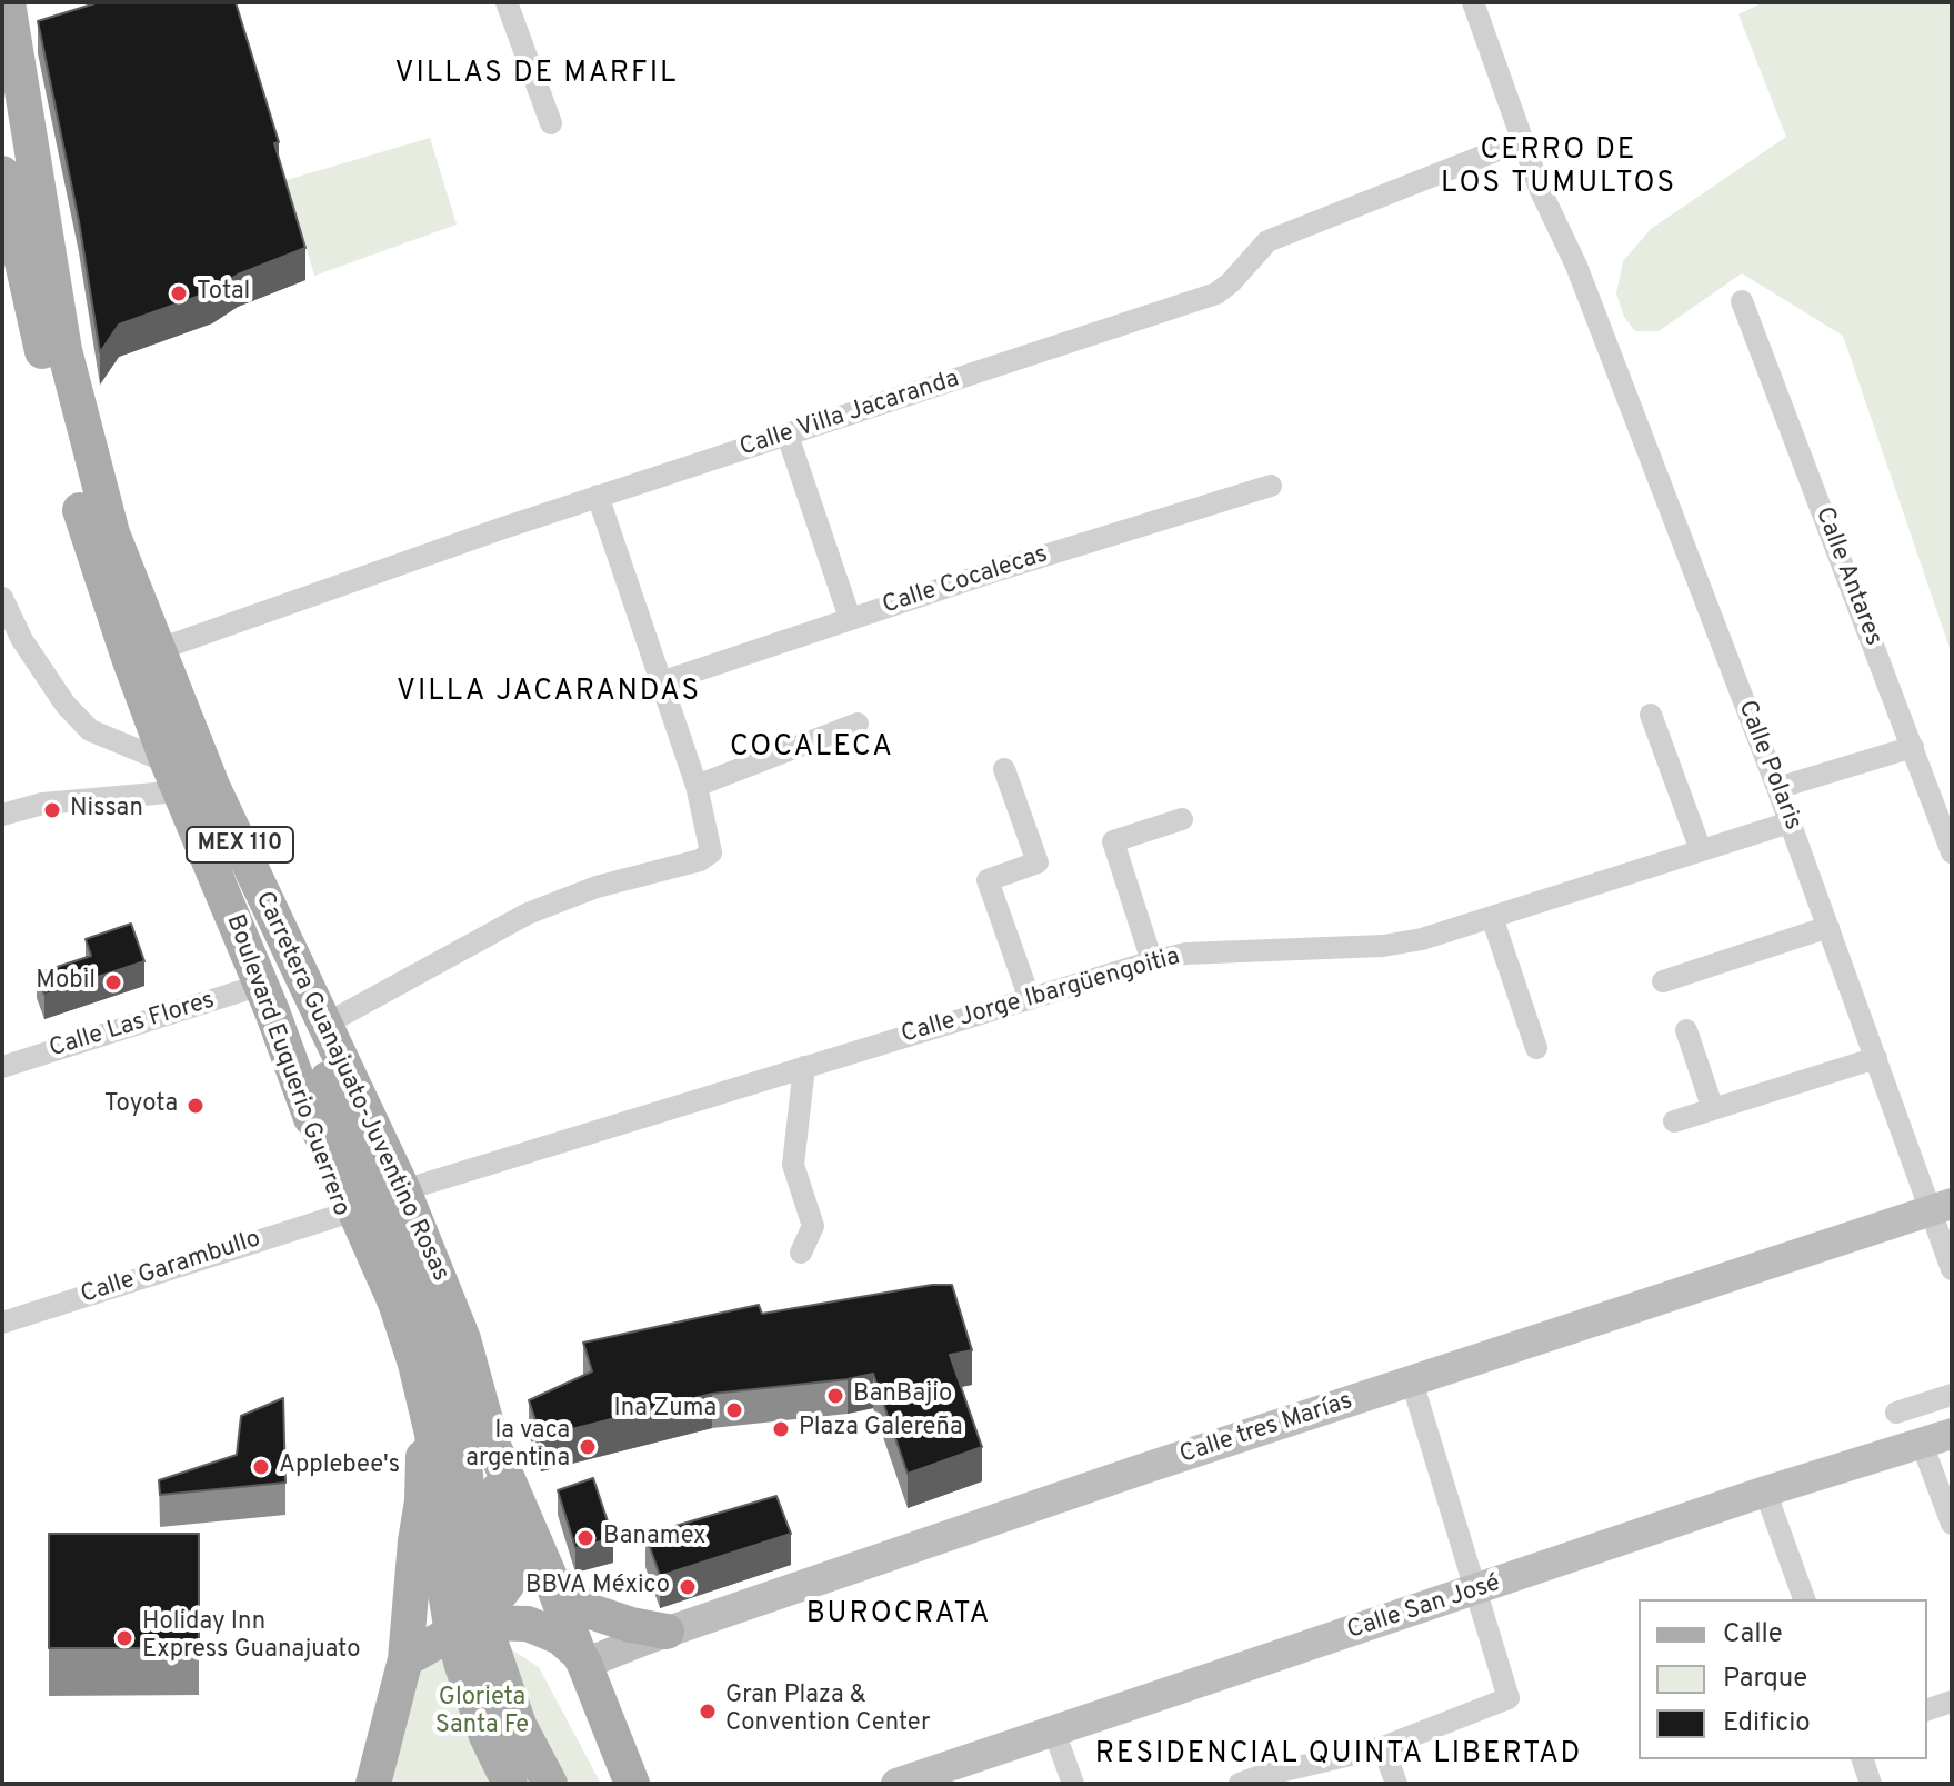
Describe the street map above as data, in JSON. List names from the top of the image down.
{
  "streets": {
    "main road": [
      "MEX 110",
      "Boulevard Euquerio Guerrero",
      "Carretera Guanajuato-Juventino Rosas",
      "Calle tres Marías",
      "Calle San José"
    ],
    "street": [
      "Calle Villa Jacaranda",
      "Calle Antares",
      "Calle Cocalecas",
      "Calle Polaris",
      "Calle Jorge Ibargüengoitia",
      "Calle Las Flores",
      "Calle Garambullo"
    ]
  },
  "crossings": [
    ["Calle Villa Jacaranda", "Calle Polaris"],
    ["Calle Villa Jacaranda", "Carretera Guanajuato-Juventino Rosas"],
    ["Calle Polaris", "Calle Jorge Ibargüengoitia"],
    ["Calle Polaris", "Calle tres Marías"],
    ["MEX 110", "Boulevard Euquerio Guerrero"],
    ["MEX 110", "Carretera Guanajuato-Juventino Rosas"],
    ["MEX 110", "Calle tres Marías"],
    ["Calle Jorge Ibargüengoitia", "Carretera Guanajuato-Juventino Rosas"],
    ["Calle Las Flores", "Boulevard Euquerio Guerrero"],
    ["Boulevard Euquerio Guerrero", "Calle Garambullo"],
    ["Carretera Guanajuato-Juventino Rosas", "Calle tres Marías"]
  ],
  "districts": [
    "VILLAS DE MARFIL",
    "CERRO DE LOS TUMULTOS",
    "VILLA JACARANDAS",
    "COCALECA",
    "BUROCRATA",
    "RESIDENCIAL QUINTA LIBERTAD"
  ],
  "parks": ["Glorieta Santa Fe"],
  "places": [
    "Total",
    "Nissan",
    "Mobil",
    "Toyota",
    "BanBajio",
    "Ina Zuma",
    "Plaza Galereña",
    "la vaca argentina",
    "Applebee's",
    "Banamex",
    "BBVA México",
    "Holiday Inn Express Guanajuato",
    "Gran Plaza & Convention Center"
  ],
  "legend": ["Calle", "Parque", "Edificio"]
}
